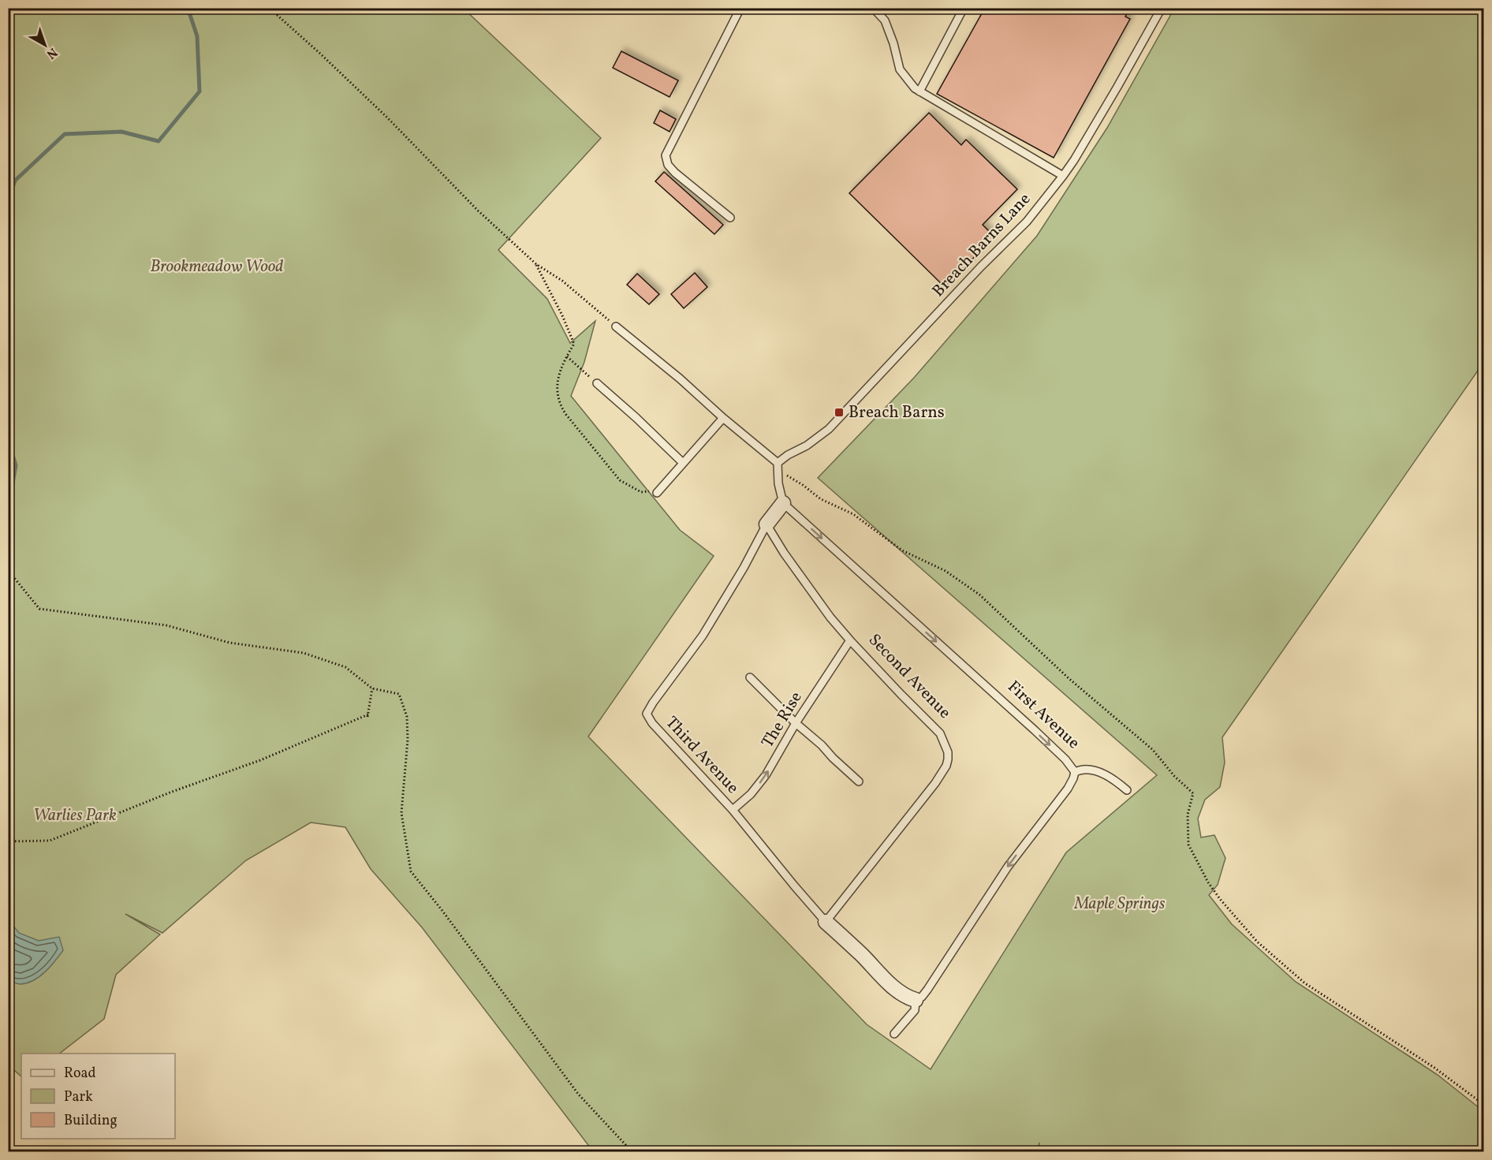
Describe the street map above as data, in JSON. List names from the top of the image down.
{
  "streets": {
    "lane": [
      "Breach Barns Lane",
      "Second Avenue",
      "First Avenue",
      "The Rise",
      "Third Avenue"
    ]
  },
  "crossings": [
    ["Second Avenue", "The Rise"],
    ["Second Avenue", "Third Avenue"],
    ["The Rise", "Third Avenue"]
  ],
  "one_way": ["The Rise"],
  "parks": ["Brookmeadow Wood", "Warlies Park", "Maple Springs"],
  "places": {
    "transit": ["Breach Barns"]
  },
  "legend": ["Road", "Park", "Building"],
  "north": "bottom right"
}
